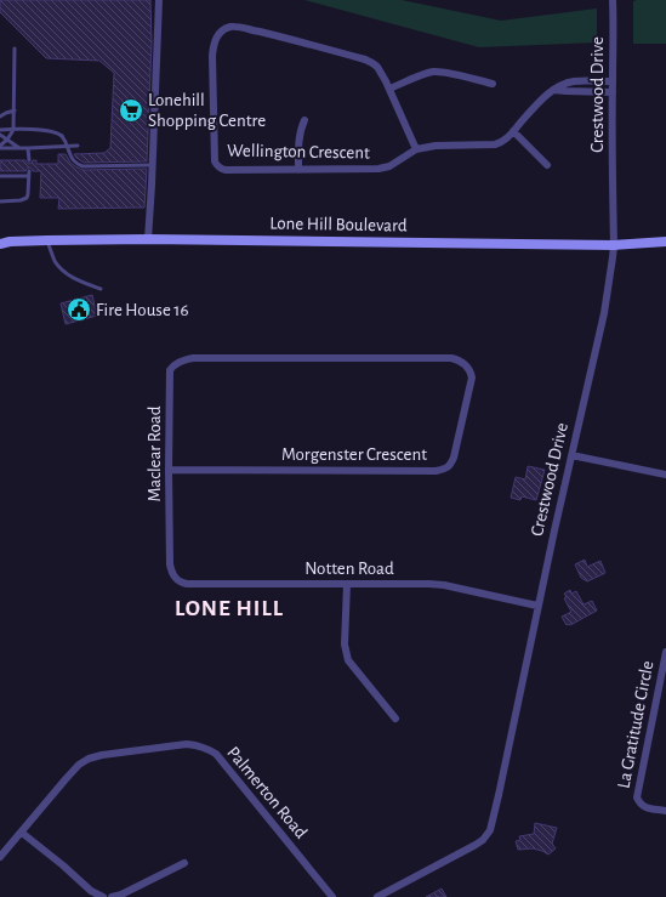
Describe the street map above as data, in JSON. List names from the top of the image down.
{
  "streets": {
    "street": [
      "Crestwood Drive",
      "Wellington Crescent",
      "Lone Hill Boulevard",
      "Maclear Road",
      "Morgenster Crescent",
      "Notten Road",
      "La Gratitude Circle",
      "Palmerton Road"
    ]
  },
  "crossings": [
    ["Crestwood Drive", "Wellington Crescent"],
    ["Crestwood Drive", "Lone Hill Boulevard"],
    ["Crestwood Drive", "Notten Road"],
    ["Maclear Road", "Morgenster Crescent"],
    ["Maclear Road", "Notten Road"]
  ],
  "districts": ["LONE HILL"],
  "places": {
    "supermarket": ["Lonehill Shopping Centre"],
    "public building": ["Fire House 16"]
  }
}
